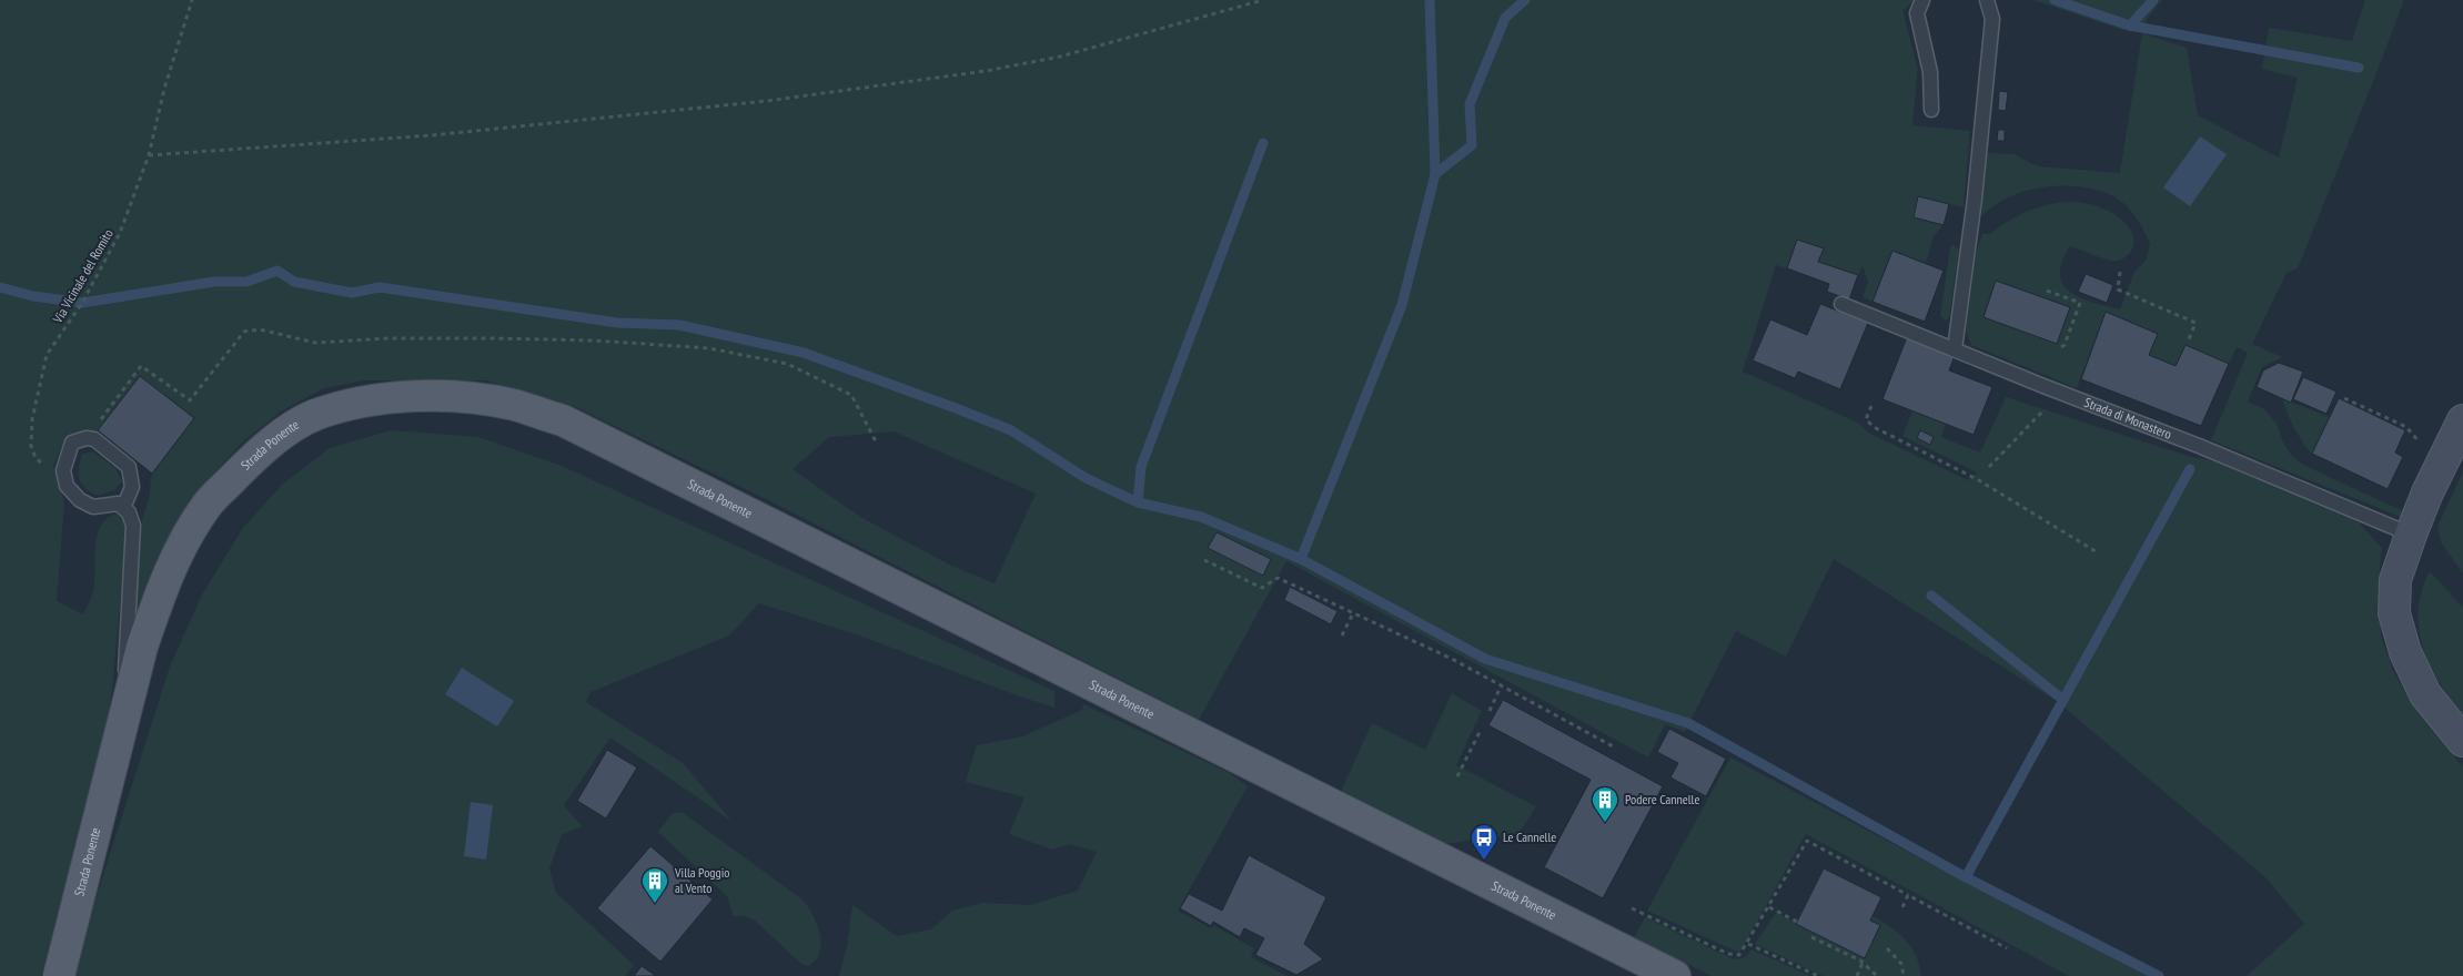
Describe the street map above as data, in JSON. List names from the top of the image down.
{
  "streets": {
    "main road": ["Strada Ponente"],
    "lane": ["Strada di Monastero"],
    "path": ["Via Vicinale del Romito"]
  },
  "places": {
    "building": ["Podere Cannelle", "Villa Poggio al Vento"],
    "bus stop": ["Le Cannelle"]
  }
}
